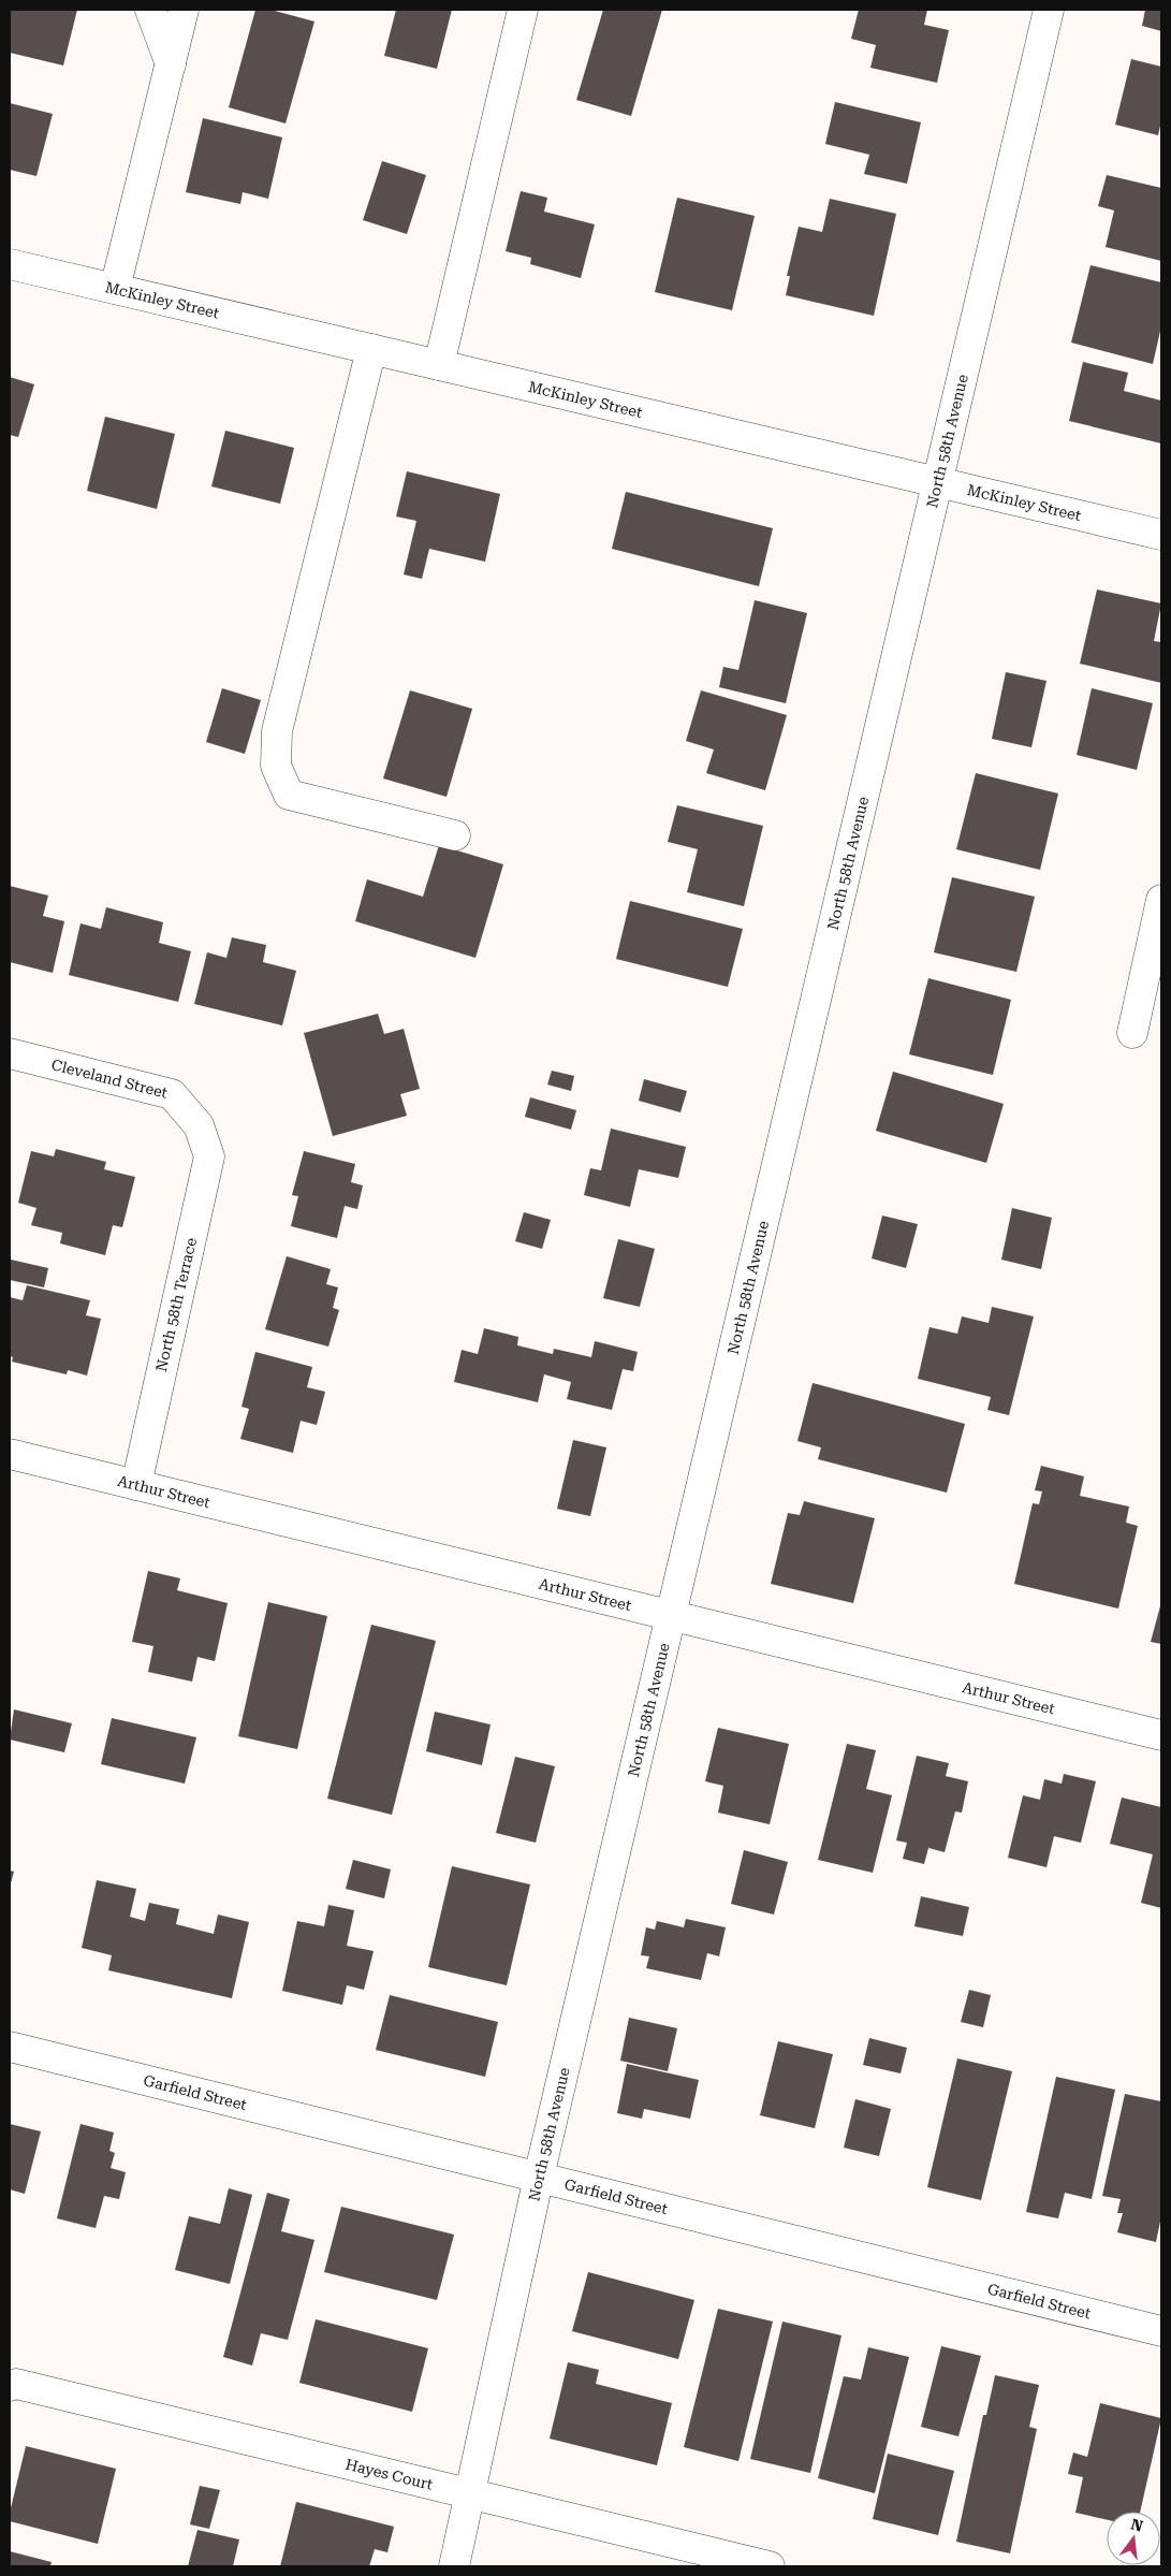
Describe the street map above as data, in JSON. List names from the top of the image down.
{
  "streets": {
    "street": [
      "McKinley Street",
      "North 58th Avenue",
      "Cleveland Street",
      "North 58th Terrace",
      "Arthur Street",
      "Garfield Street",
      "Hayes Court"
    ]
  },
  "crossings": [
    ["McKinley Street", "North 58th Avenue"],
    ["North 58th Avenue", "Arthur Street"],
    ["North 58th Avenue", "Garfield Street"],
    ["North 58th Avenue", "Hayes Court"],
    ["Cleveland Street", "North 58th Terrace"],
    ["North 58th Terrace", "Arthur Street"]
  ],
  "north": "top"
}
